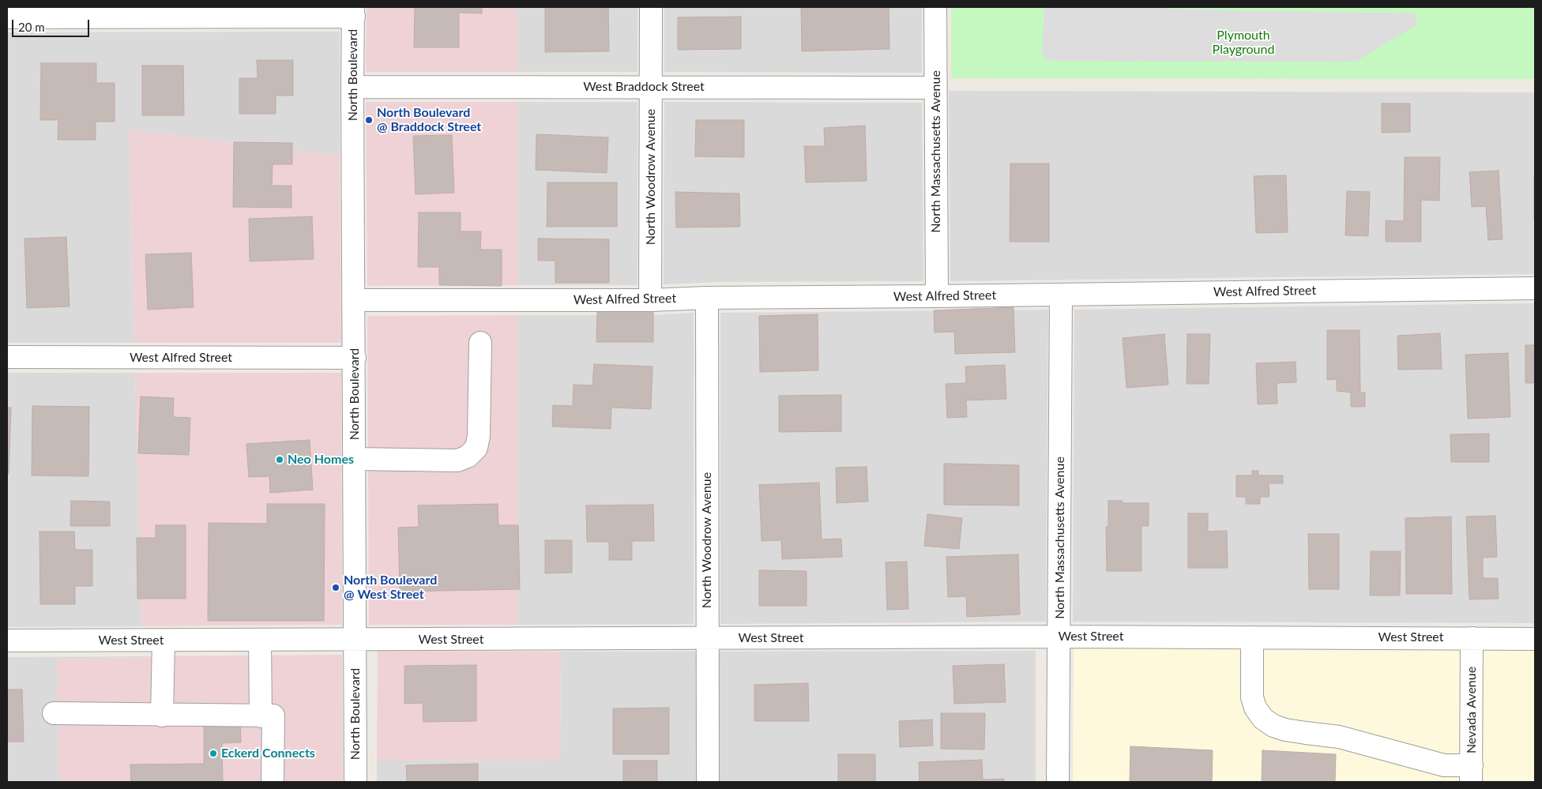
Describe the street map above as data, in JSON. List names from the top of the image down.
{
  "streets": {
    "street": [
      "North Boulevard",
      "West Braddock Street",
      "North Massachusetts Avenue",
      "North Woodrow Avenue",
      "West Alfred Street",
      "West Street",
      "Nevada Avenue"
    ]
  },
  "crossings": [
    ["North Boulevard", "West Braddock Street"],
    ["North Boulevard", "West Alfred Street"],
    ["North Boulevard", "West Street"],
    ["West Braddock Street", "North Massachusetts Avenue"],
    ["West Braddock Street", "North Woodrow Avenue"],
    ["North Massachusetts Avenue", "West Alfred Street"],
    ["North Massachusetts Avenue", "West Street"],
    ["North Woodrow Avenue", "West Alfred Street"],
    ["North Woodrow Avenue", "West Street"],
    ["West Street", "Nevada Avenue"]
  ],
  "parks": ["Plymouth Playground"],
  "places": [
    "North Boulevard @ Braddock Street",
    "Neo Homes",
    "North Boulevard @ West Street",
    "Eckerd Connects"
  ],
  "scale_bar": "20 m"
}
